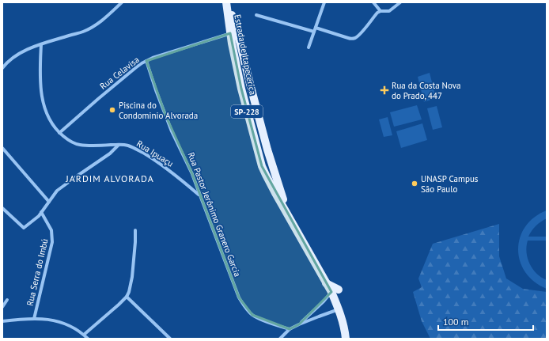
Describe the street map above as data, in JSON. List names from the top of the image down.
{
  "streets": {
    "main road": ["Estrada de Itapecerica", "SP-228"],
    "street": [
      "Rua Celavisa",
      "Rua Ipuaçu",
      "Rua Pastor Jerônimo Granero Garcia",
      "Rua Serra do Imbú"
    ]
  },
  "crossings": [
    ["Estrada de Itapecerica", "Rua Celavisa"],
    ["Rua Celavisa", "Rua Ipuaçu"],
    ["Rua Celavisa", "Rua Pastor Jerônimo Granero Garcia"],
    ["Rua Ipuaçu", "Rua Pastor Jerônimo Granero Garcia"]
  ],
  "districts": ["JARDIM ALVORADA"],
  "places": {
    "health": ["Rua da Costa Nova do Prado, 447"],
    "other": ["Piscina do Condominio Alvorada", "UNASP Campus São Paulo"]
  },
  "scale_bar": "100 m"
}
